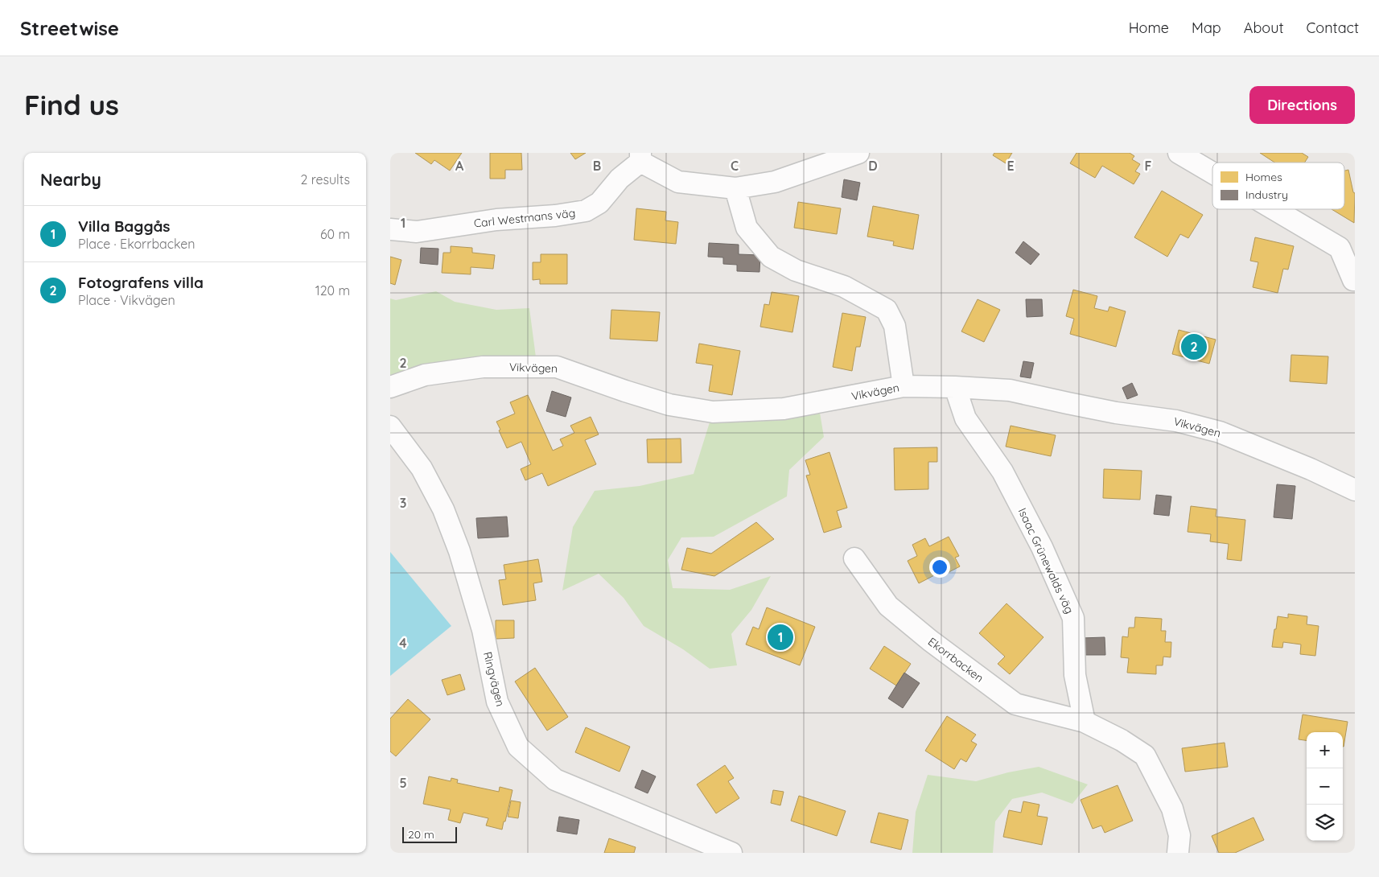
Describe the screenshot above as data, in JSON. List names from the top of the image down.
{
  "streets": {
    "street": [
      "Carl Westmans väg",
      "Vikvägen",
      "Isaac Grünewalds väg",
      "Ekorrbacken",
      "Ringvägen"
    ]
  },
  "crossings": [
    ["Vikvägen", "Isaac Grünewalds väg"],
    ["Isaac Grünewalds väg", "Ekorrbacken"]
  ],
  "legend": ["Homes", "Industry"],
  "scale_bar": "20 m",
  "page": {
    "header": "Streetwise",
    "nav": [
      "Home",
      "Map",
      "About",
      "Contact"
    ],
    "buttons": "Directions",
    "title": "Find us",
    "heading": ["Nearby", "2 results"],
    "list": [
      {
        "mark": "1",
        "name": "Villa Baggås",
        "note": "Place · Ekorrbacken",
        "value": "60 m"
      },
      {
        "mark": "2",
        "name": "Fotografens villa",
        "note": "Place · Vikvägen",
        "value": "120 m"
      }
    ],
    "pins": ["2", "1"],
    "map_buttons": ["+", "−"],
    "scale": "20 m"
  },
  "grid": {
    "columns": [
      "A",
      "B",
      "C",
      "D",
      "E",
      "F"
    ],
    "rows": [
      "1",
      "2",
      "3",
      "4",
      "5"
    ]
  }
}
